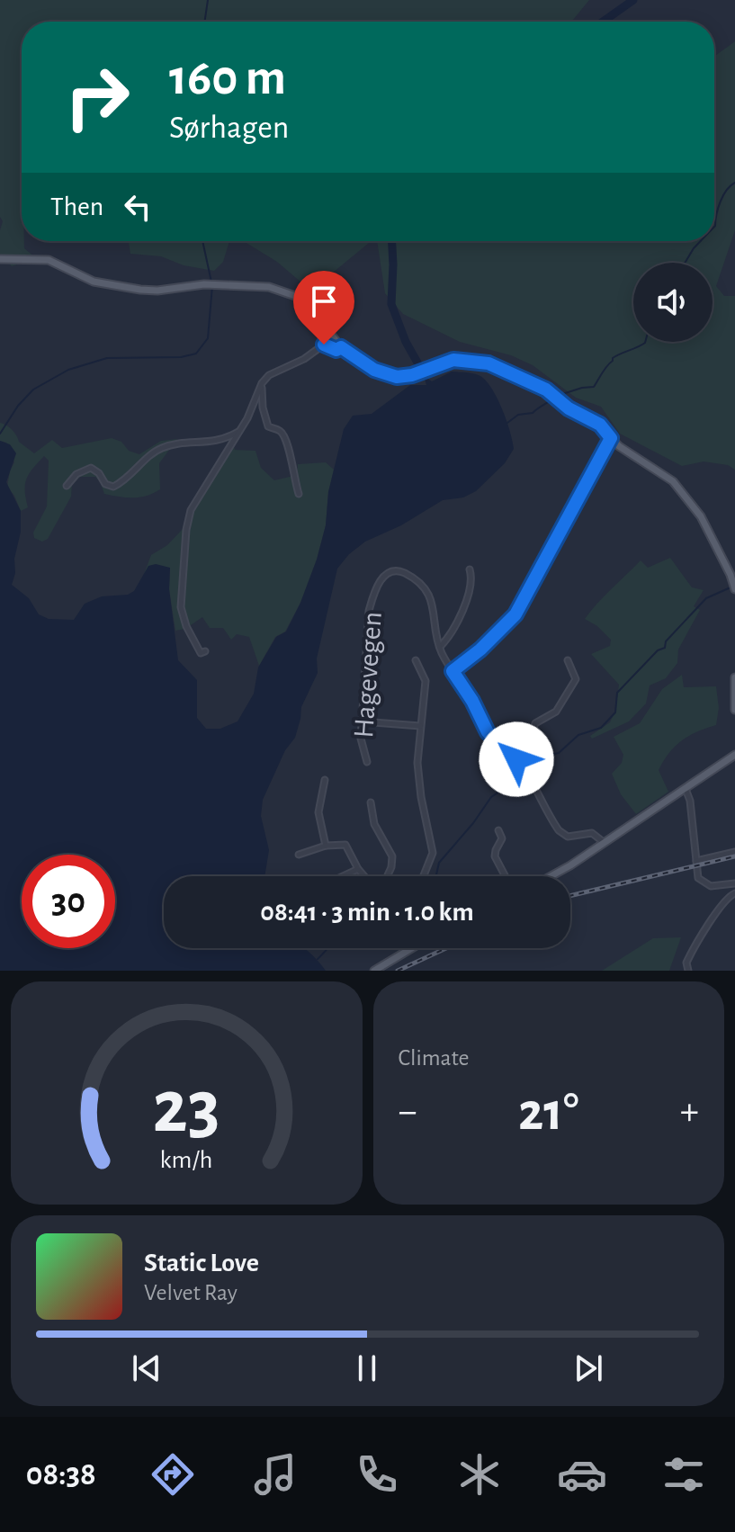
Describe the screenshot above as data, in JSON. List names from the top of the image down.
{
  "streets": {
    "street": ["Hagevegen"]
  },
  "page": {
    "turn": ["160 m", "Sørhagen"],
    "then": "Then",
    "limit": "30",
    "trip": "08:41 · 3 min · 1.0 km",
    "tile": "Climate",
    "heat": ["−", "21°", "+"],
    "song": ["Static Love", "Velvet Ray"],
    "tabs": "08:38",
    "gauge": ["23", "km/h"]
  }
}
